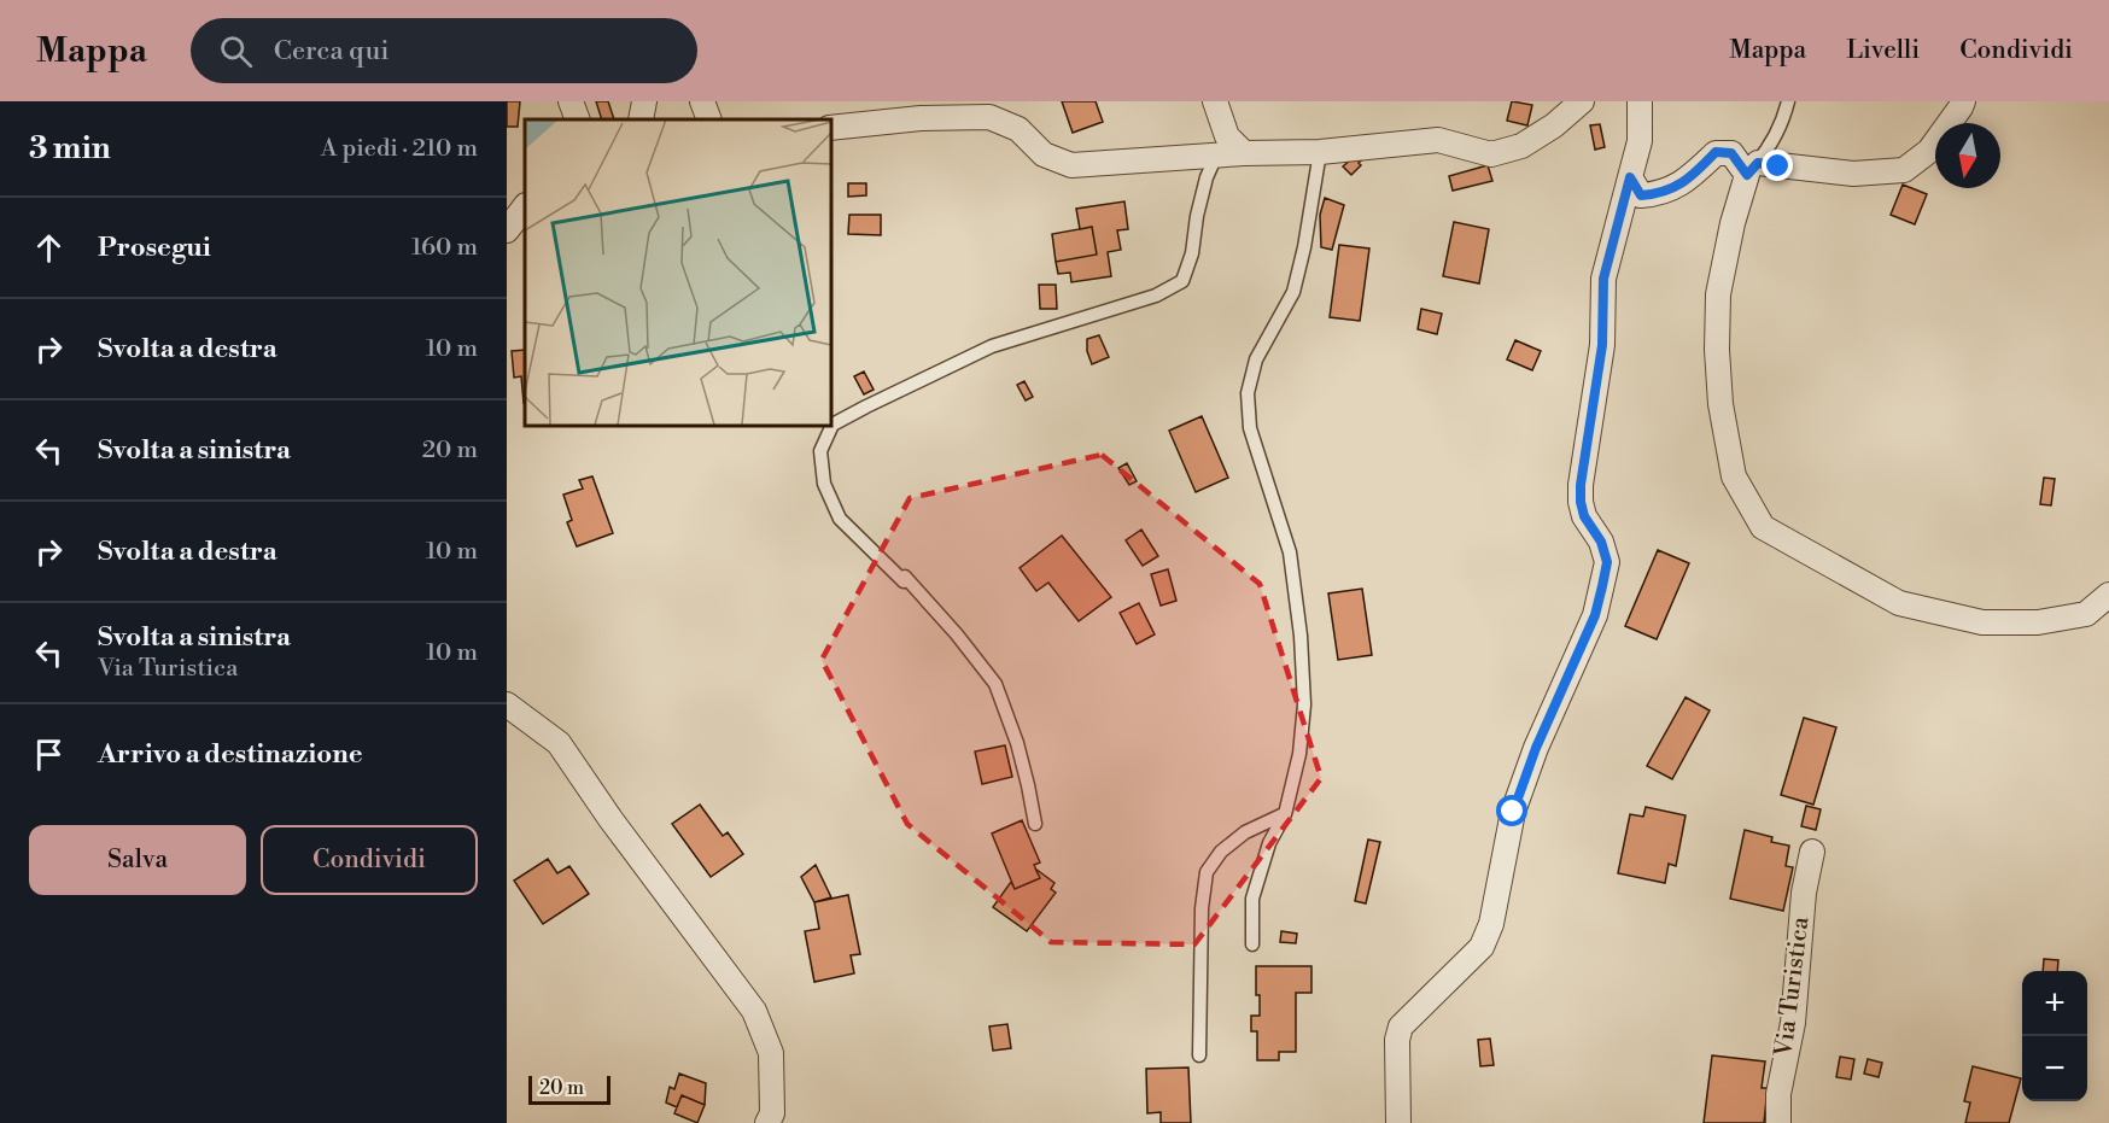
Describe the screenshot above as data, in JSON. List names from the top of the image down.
{
  "streets": {
    "street": ["Via Turistica"]
  },
  "scale_bar": "20 m",
  "north": "bottom",
  "page": {
    "header": "Mappa",
    "search": "Cerca qui",
    "nav": ["Mappa", "Livelli", "Condividi"],
    "heading": ["3 min", "A piedi · 210 m"],
    "list": [
      ["Prosegui", "160 m"],
      ["Svolta a destra", "10 m"],
      ["Svolta a sinistra", "20 m"],
      ["Svolta a destra", "10 m"],
      ["Svolta a sinistra", "Via Turistica", "10 m"],
      "Arrivo a destinazione"
    ],
    "buttons": ["Salva", "Condividi"],
    "map_buttons": ["+", "−"],
    "scale": "20 m"
  }
}
